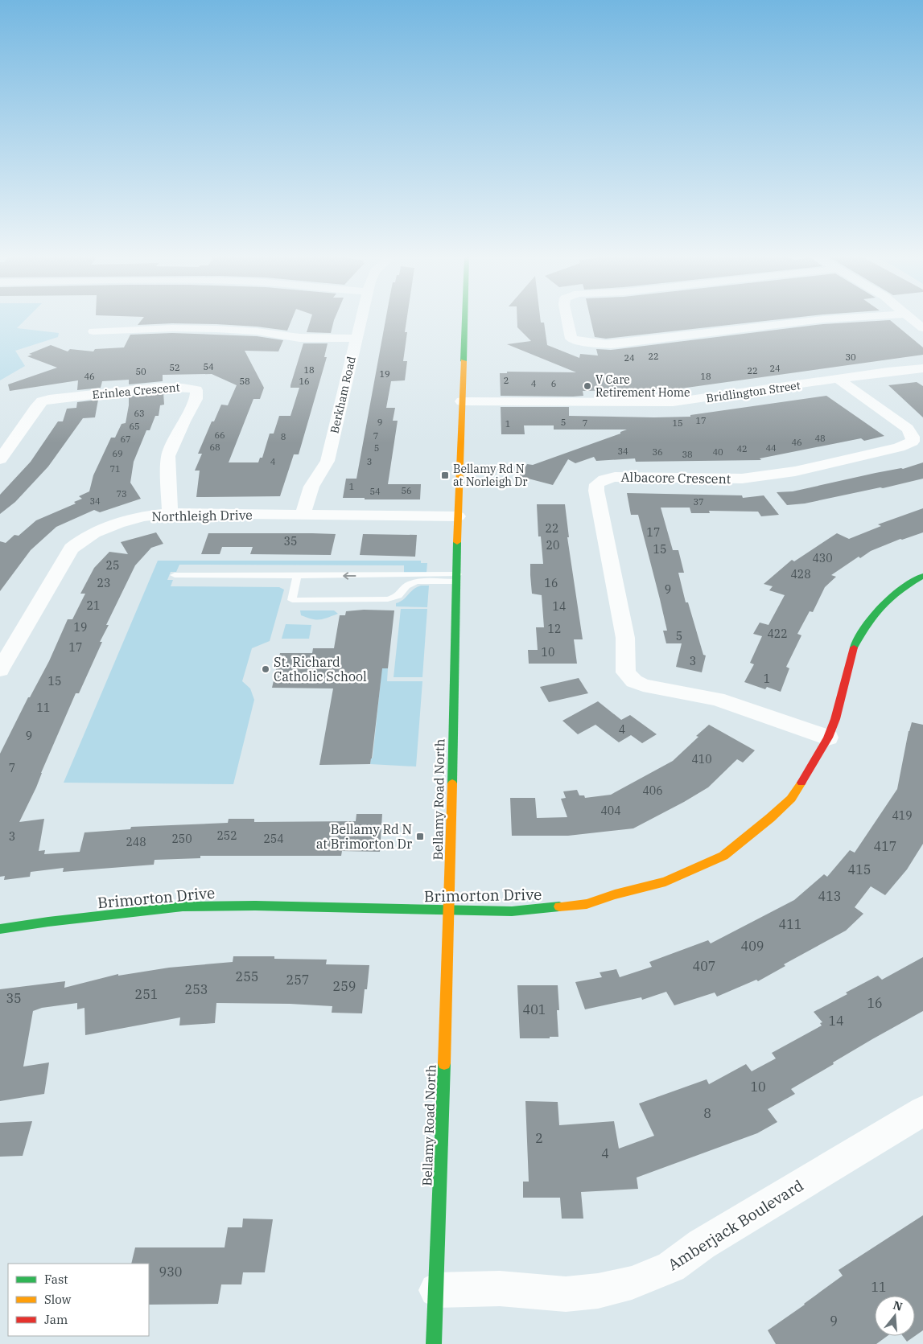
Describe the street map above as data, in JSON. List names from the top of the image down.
{
  "streets": {
    "street": [
      "Erinlea Crescent",
      "Bridlington Street",
      "Berkham Road",
      "Albacore Crescent",
      "Northleigh Drive",
      "Bellamy Road North",
      "Brimorton Drive",
      "Amberjack Boulevard"
    ]
  },
  "crossings": [
    ["Erinlea Crescent", "Northleigh Drive"],
    ["Bridlington Street", "Albacore Crescent"],
    ["Bridlington Street", "Bellamy Road North"],
    ["Berkham Road", "Northleigh Drive"],
    ["Albacore Crescent", "Brimorton Drive"],
    ["Northleigh Drive", "Bellamy Road North"],
    ["Bellamy Road North", "Brimorton Drive"],
    ["Bellamy Road North", "Amberjack Boulevard"]
  ],
  "places": {
    "other": ["V Care Retirement Home", "St. Richard Catholic School"],
    "transit": ["Bellamy Rd N at Norleigh Dr", "Bellamy Rd N at Brimorton Dr"]
  },
  "house_numbers": [
    "22",
    "30",
    "24",
    "54",
    "52",
    "24",
    "18",
    "22",
    "50",
    "19",
    "46",
    "18",
    "2",
    "58",
    "16",
    "4",
    "6",
    "63",
    "17",
    "9",
    "5",
    "7",
    "15",
    "1",
    "65",
    "66",
    "7",
    "8",
    "48",
    "67",
    "46",
    "68",
    "5",
    "44",
    "42",
    "34",
    "36",
    "40",
    "69",
    "38",
    "4",
    "3",
    "71",
    "1",
    "56",
    "54",
    "73",
    "34",
    "37",
    "22",
    "17",
    "35",
    "20",
    "15",
    "430",
    "25",
    "428",
    "23",
    "16",
    "9",
    "21",
    "14",
    "19",
    "12",
    "422",
    "5",
    "17",
    "10",
    "3",
    "1",
    "15",
    "11",
    "4",
    "9",
    "410",
    "7",
    "406",
    "404",
    "419",
    "252",
    "3",
    "250",
    "254",
    "248",
    "417",
    "415",
    "413",
    "411",
    "409",
    "407",
    "255",
    "257",
    "259",
    "253",
    "251",
    "35",
    "16",
    "401",
    "14",
    "10",
    "8",
    "2",
    "4",
    "930",
    "11",
    "9"
  ],
  "legend": ["Fast", "Slow", "Jam"],
  "north": "top"
}
